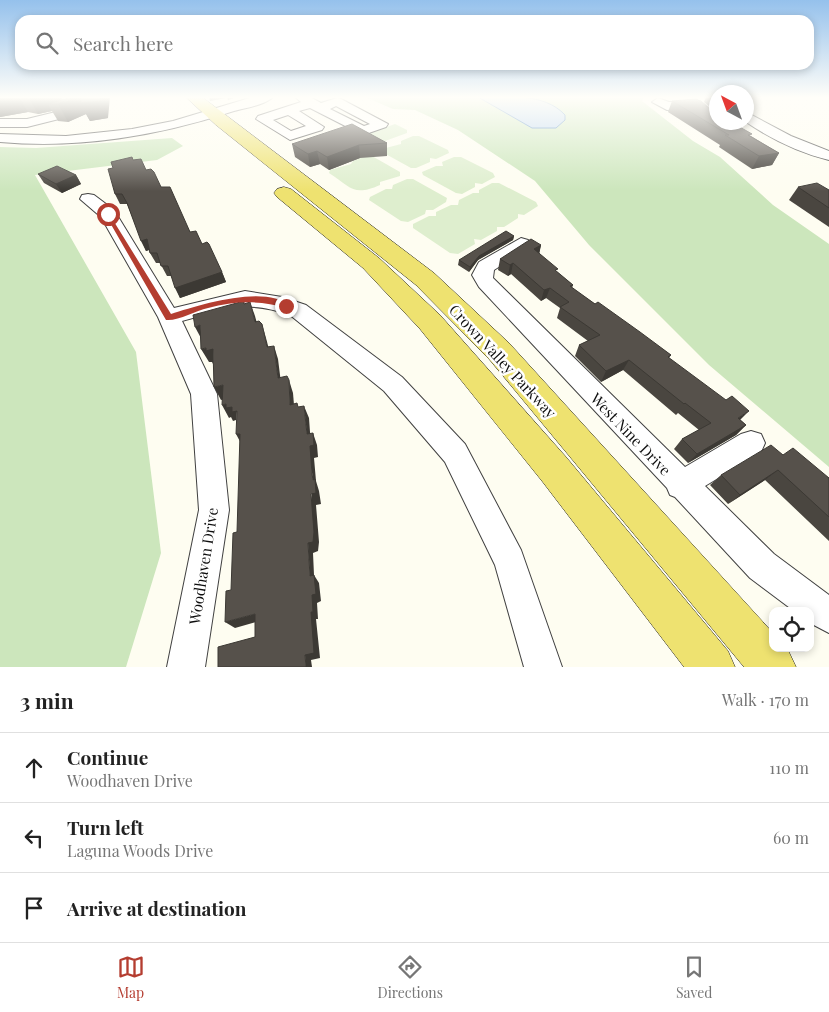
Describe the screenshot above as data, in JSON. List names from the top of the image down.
{
  "streets": {
    "main road": ["Crown Valley Parkway"],
    "street": ["West Nine Drive", "Woodhaven Drive"]
  },
  "north": "top left",
  "page": {
    "search": "Search here",
    "heading": ["3 min", "Walk · 170 m"],
    "list": [
      ["Continue", "Woodhaven Drive", "110 m"],
      ["Turn left", "Laguna Woods Drive", "60 m"],
      "Arrive at destination"
    ],
    "nav": ["Map", "Directions", "Saved"]
  }
}
